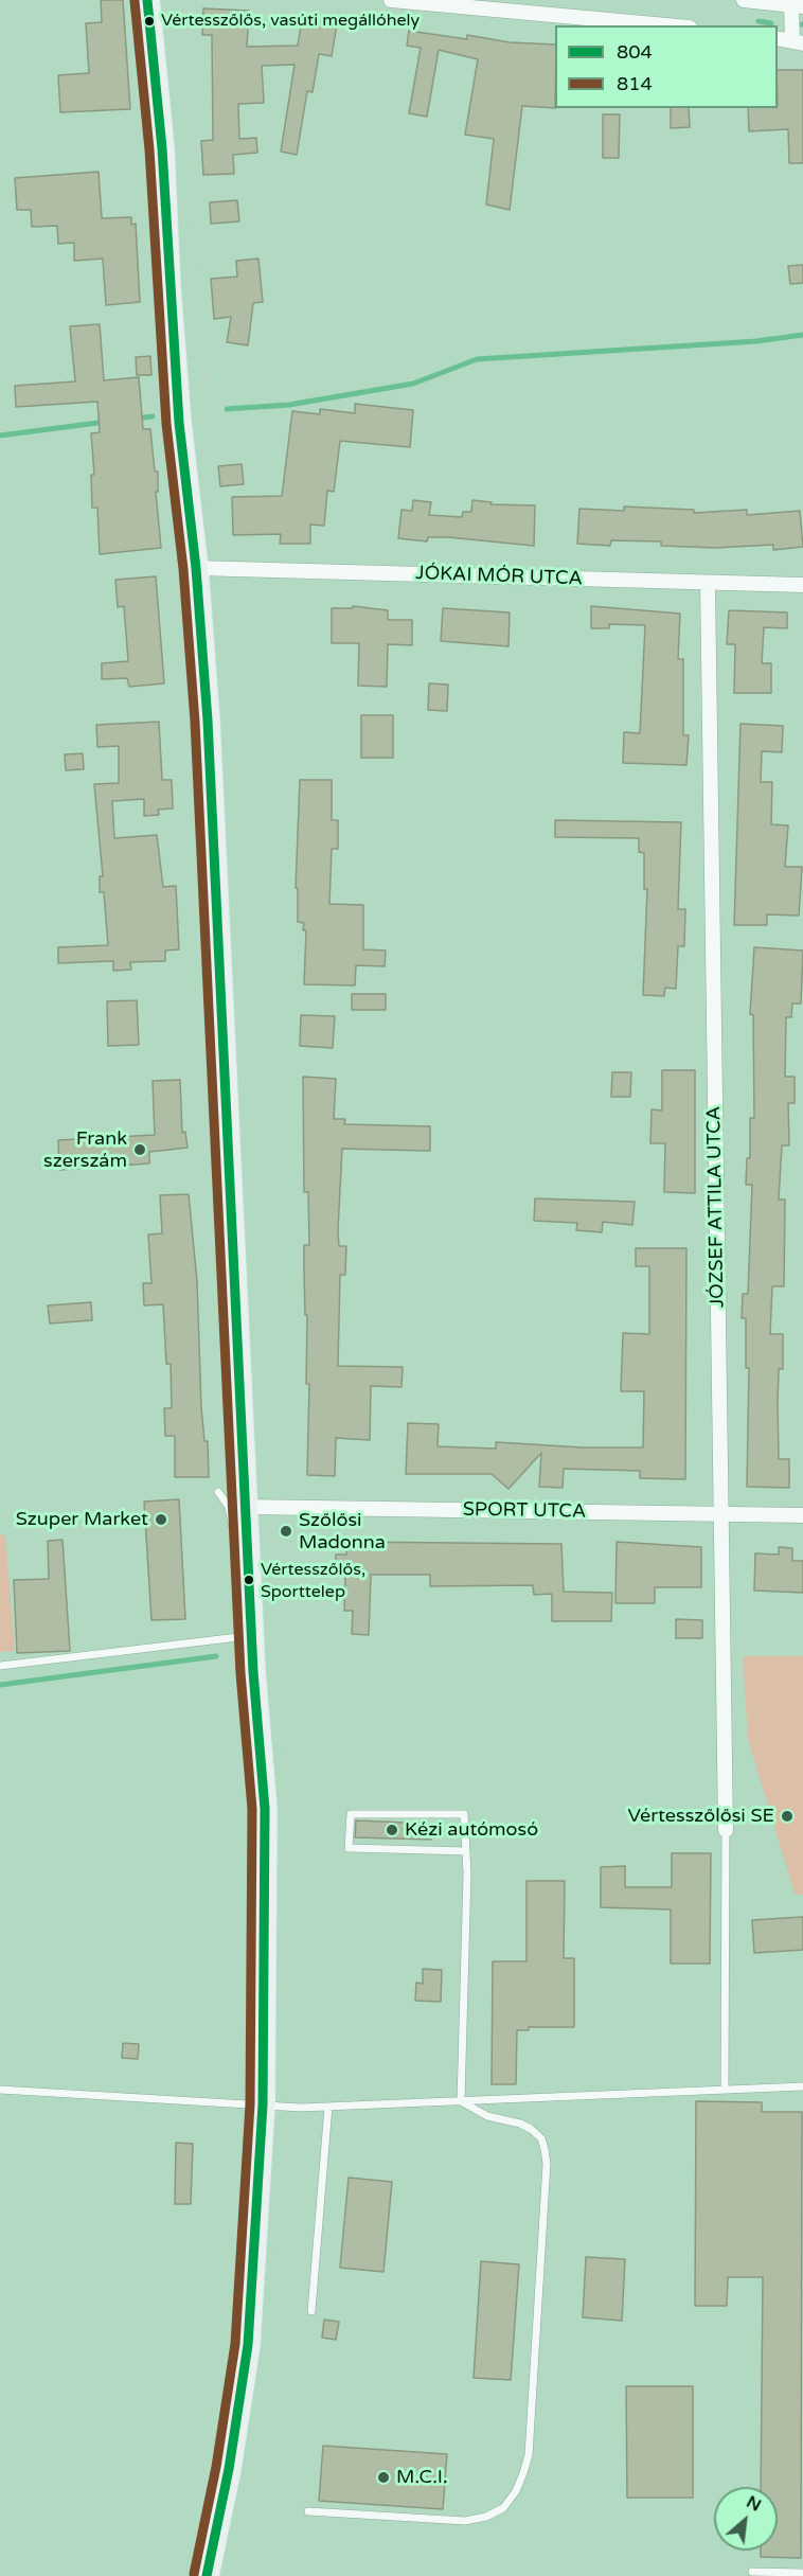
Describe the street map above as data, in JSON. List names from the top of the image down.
{
  "streets": {
    "street": ["JÓKAI MÓR UTCA", "JÓZSEF ATTILA UTCA", "SPORT UTCA"]
  },
  "crossings": [
    ["JÓKAI MÓR UTCA", "JÓZSEF ATTILA UTCA"],
    ["JÓZSEF ATTILA UTCA", "SPORT UTCA"]
  ],
  "places": [
    "Vértesszőlős, vasúti megállóhely",
    "Frank szerszám",
    "Szuper Market",
    "Szőlősi Madonna",
    "Vértesszőlős, Sporttelep",
    "Vértesszőlősi SE",
    "Kézi autómosó",
    "M.C.I."
  ],
  "lines": ["transit line 804", "transit line 814"],
  "legend": ["804", "814"],
  "north": "top right"
}
